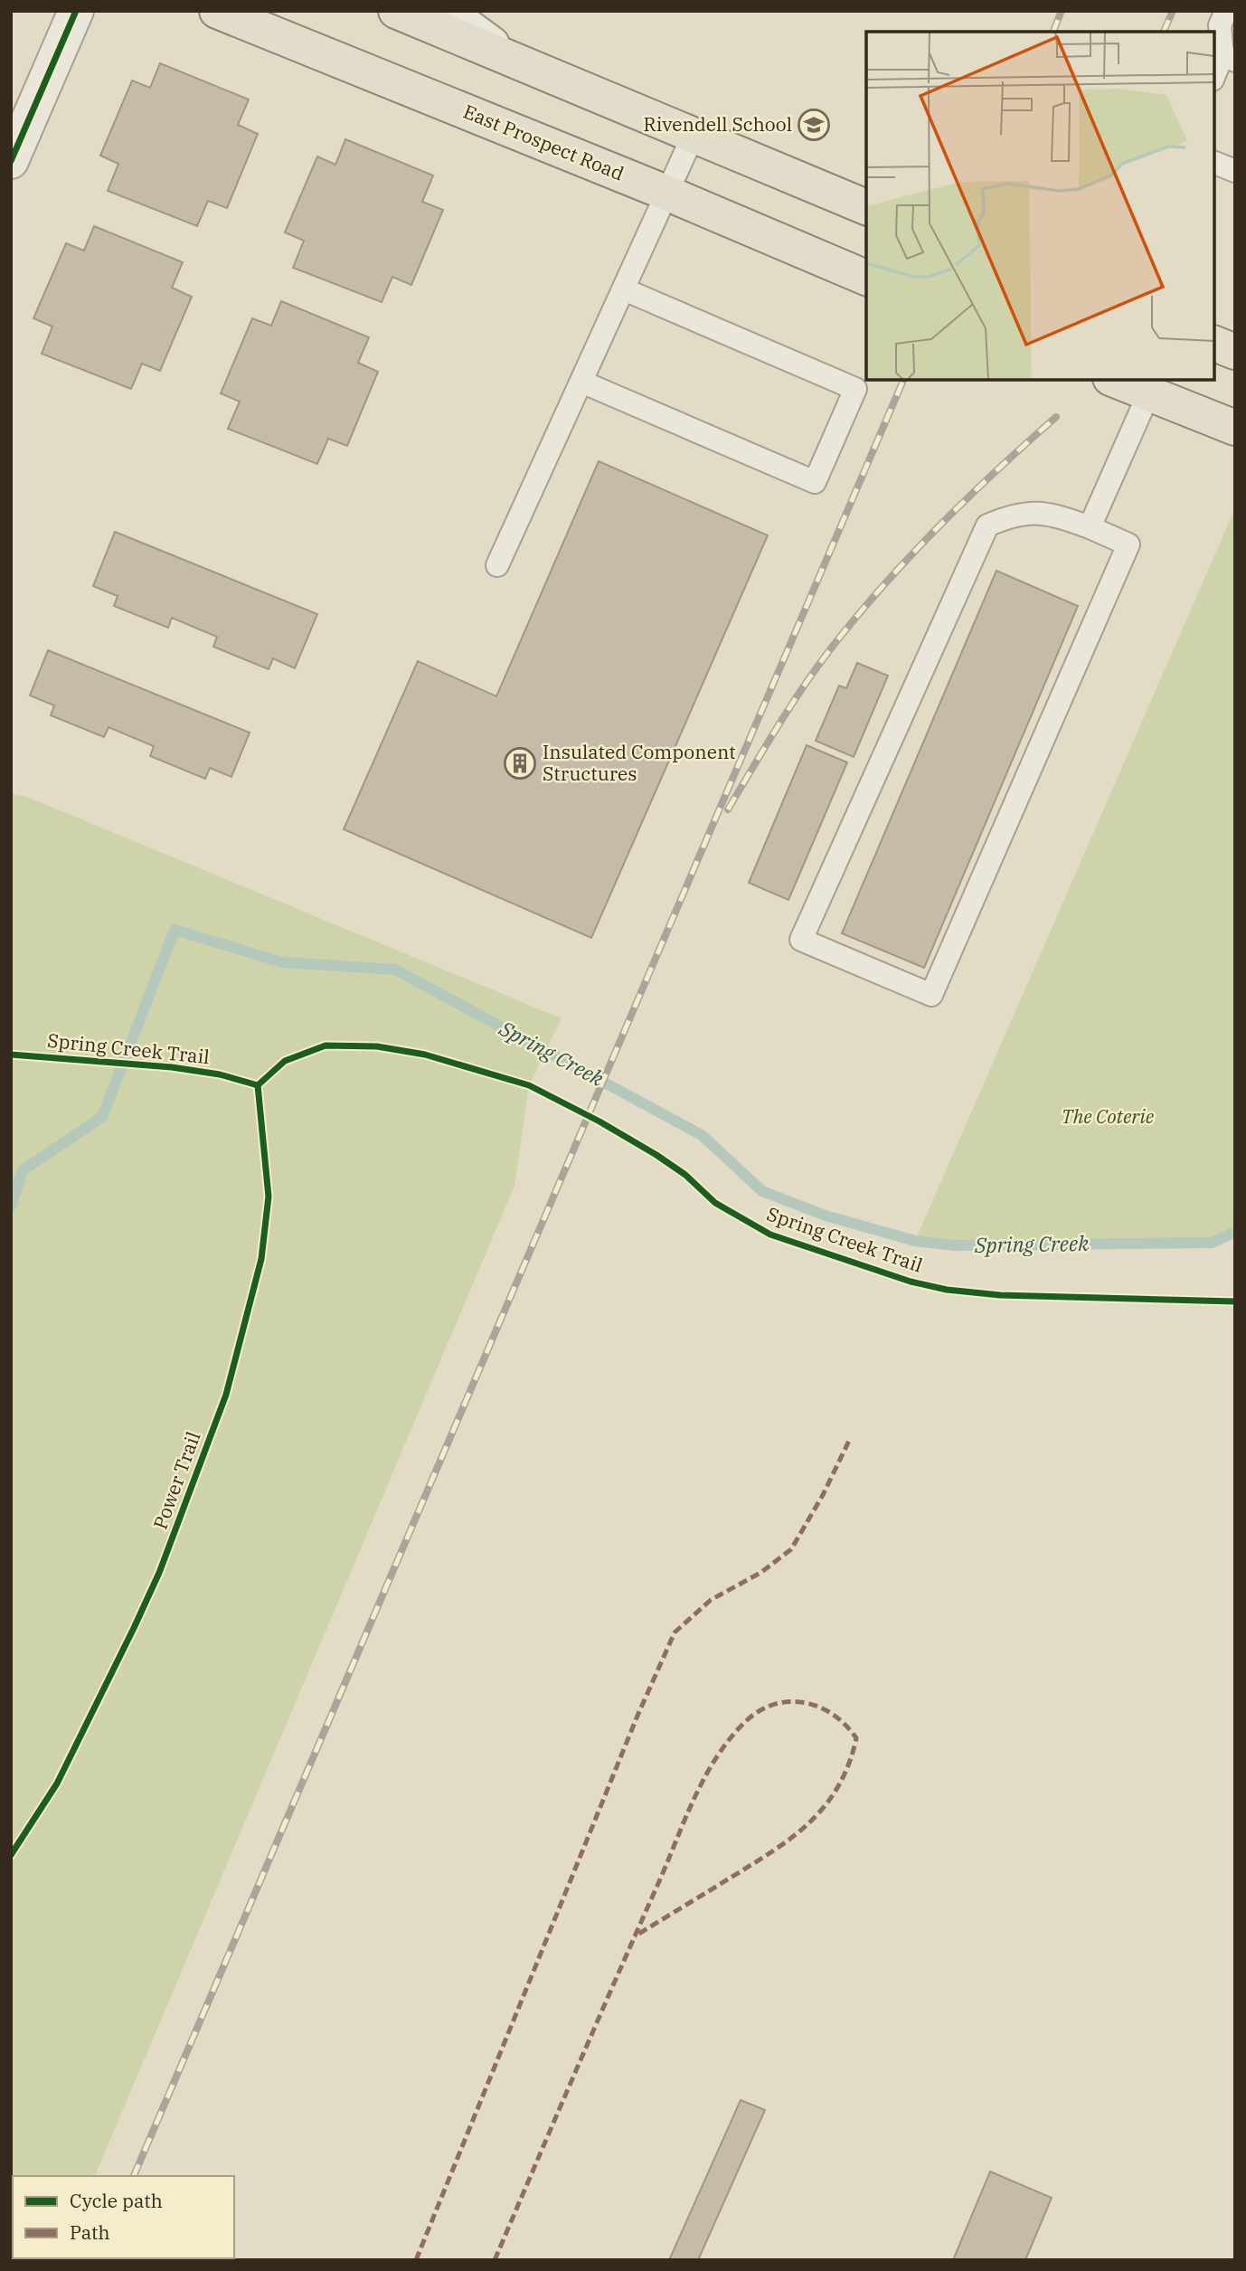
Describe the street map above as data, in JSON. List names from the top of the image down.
{
  "streets": {
    "main road": ["East Prospect Road"],
    "cycle path": ["Spring Creek Trail", "Power Trail"]
  },
  "water": ["Spring Creek"],
  "parks": ["The Coterie"],
  "places": {
    "school or university": ["Rivendell School"],
    "building": ["Insulated Component Structures"]
  },
  "legend": ["Cycle path", "Path"]
}
